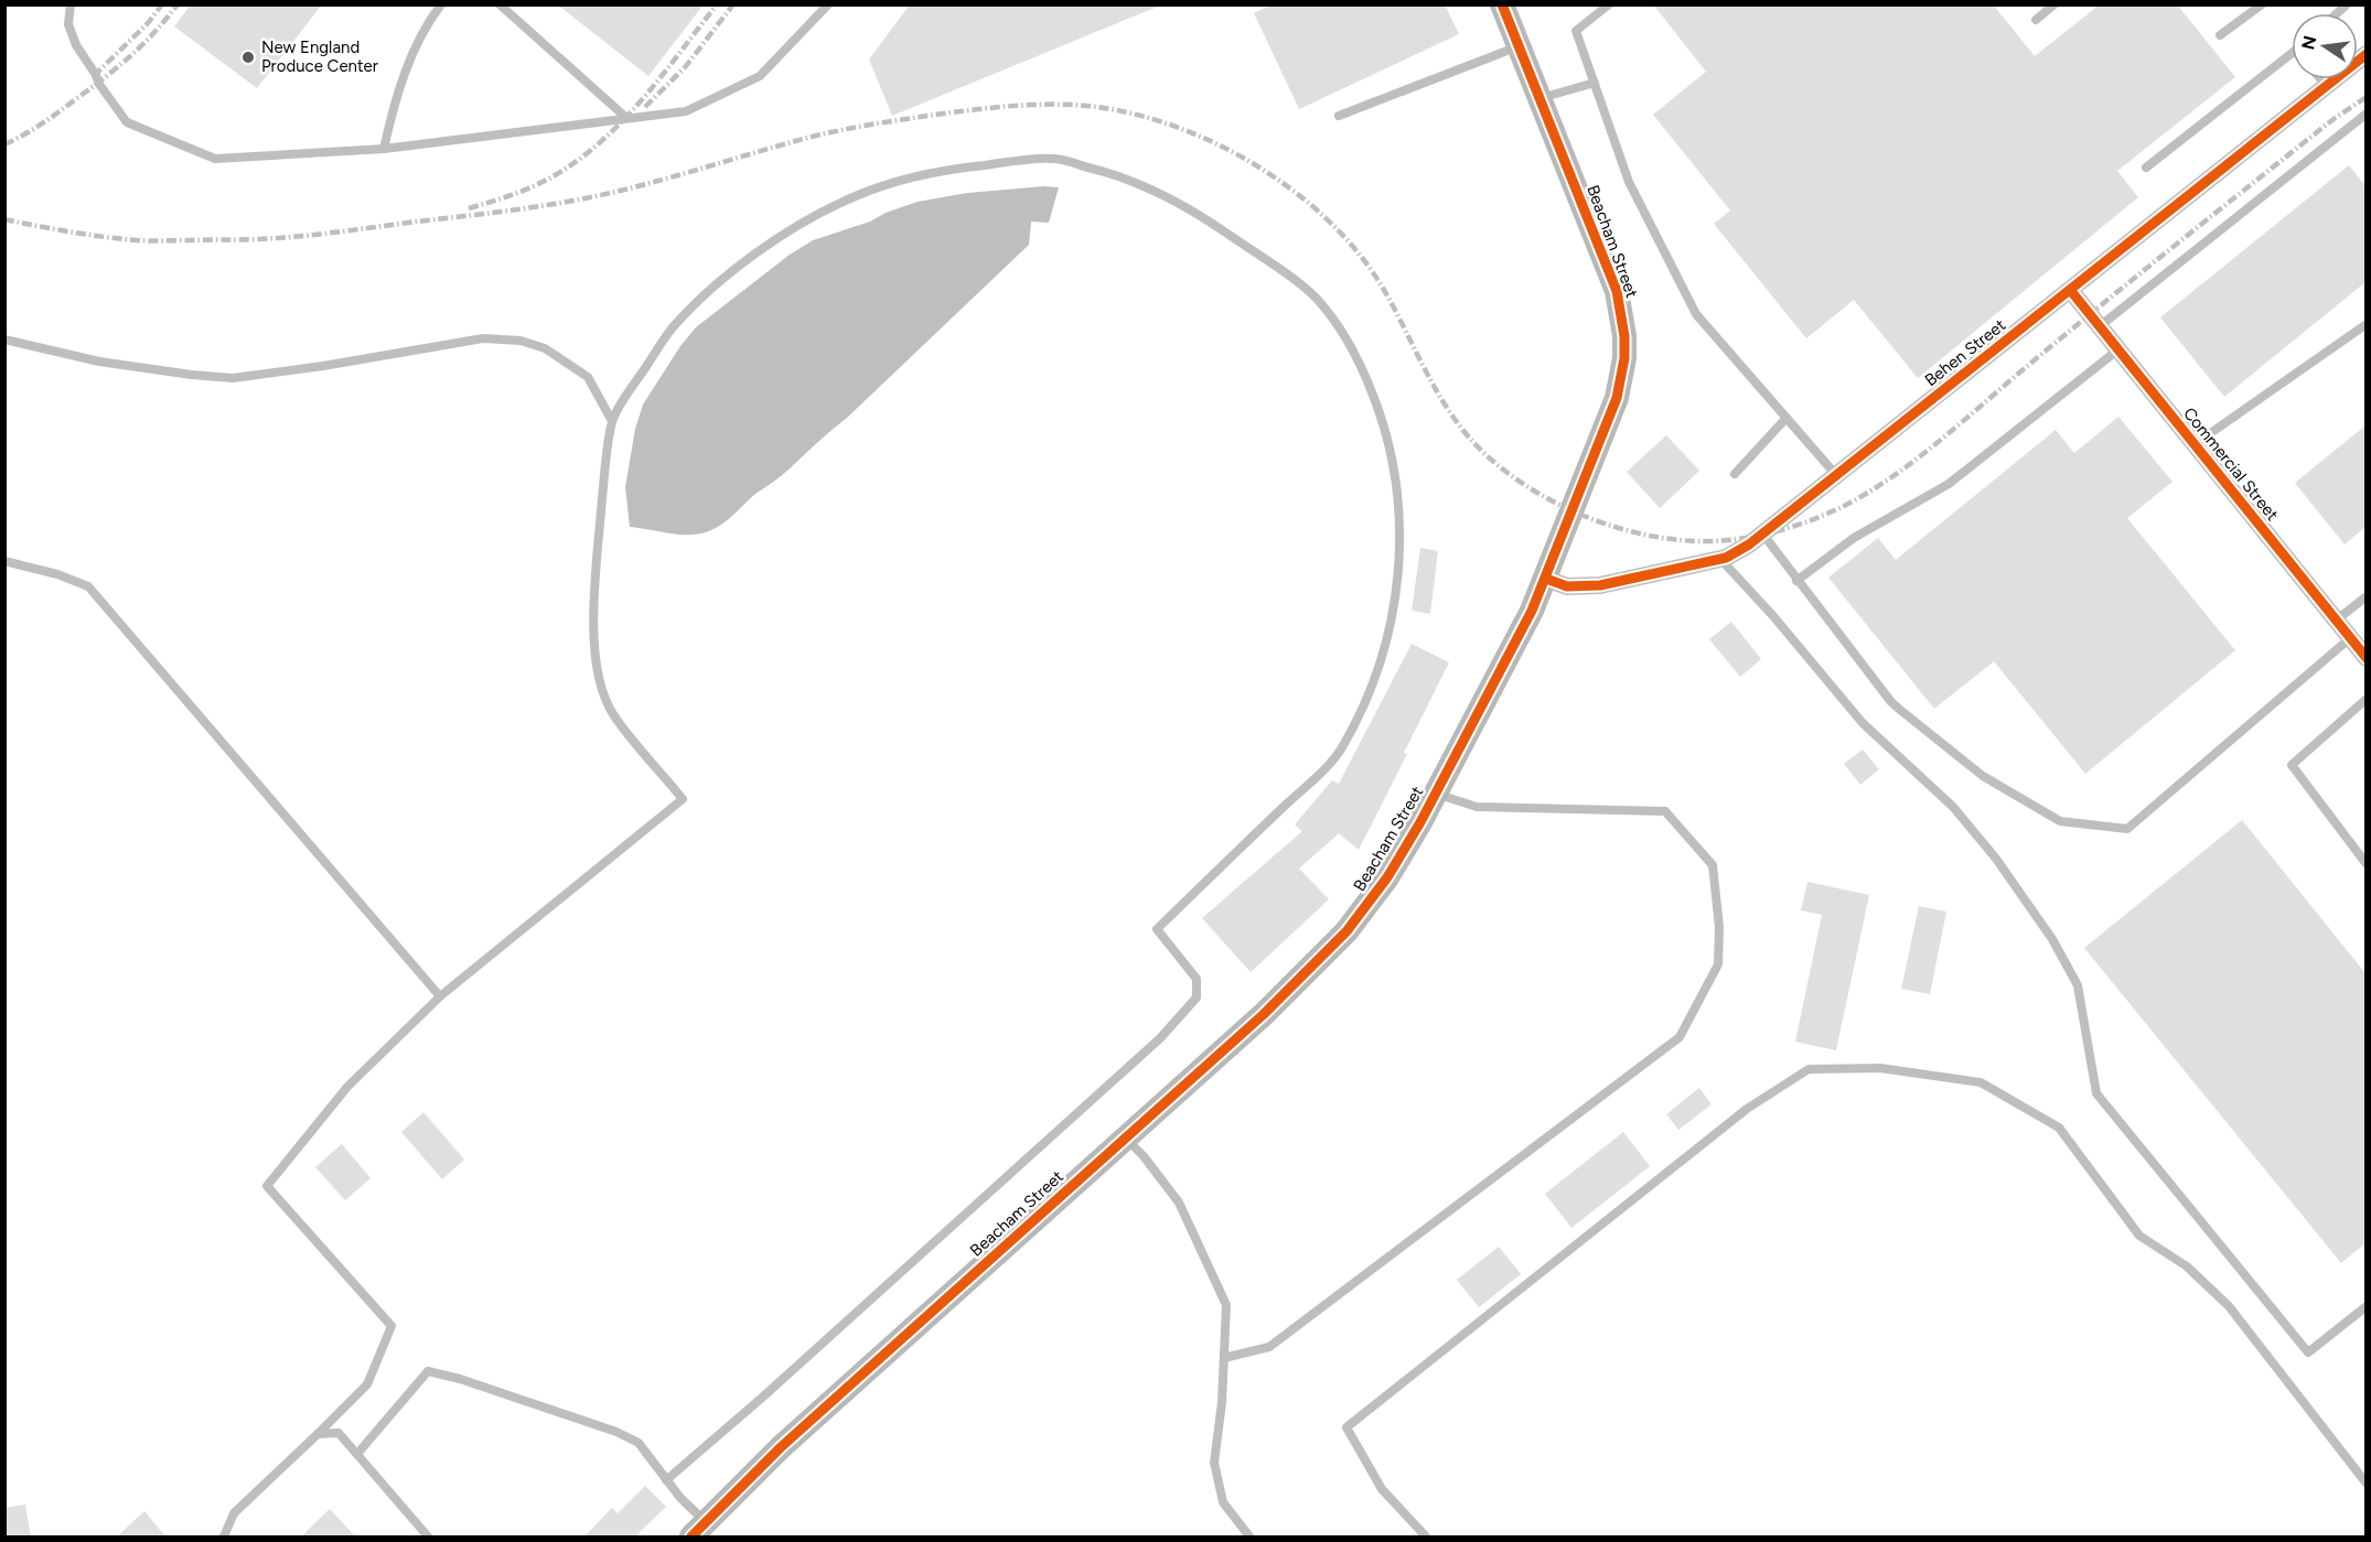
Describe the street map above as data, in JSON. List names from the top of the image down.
{
  "streets": {
    "main road": ["Beacham Street"],
    "street": ["Behen Street", "Commercial Street"]
  },
  "crossings": [
    ["Beacham Street", "Behen Street"],
    ["Behen Street", "Commercial Street"]
  ],
  "places": ["New England Produce Center"],
  "north": "left"
}
